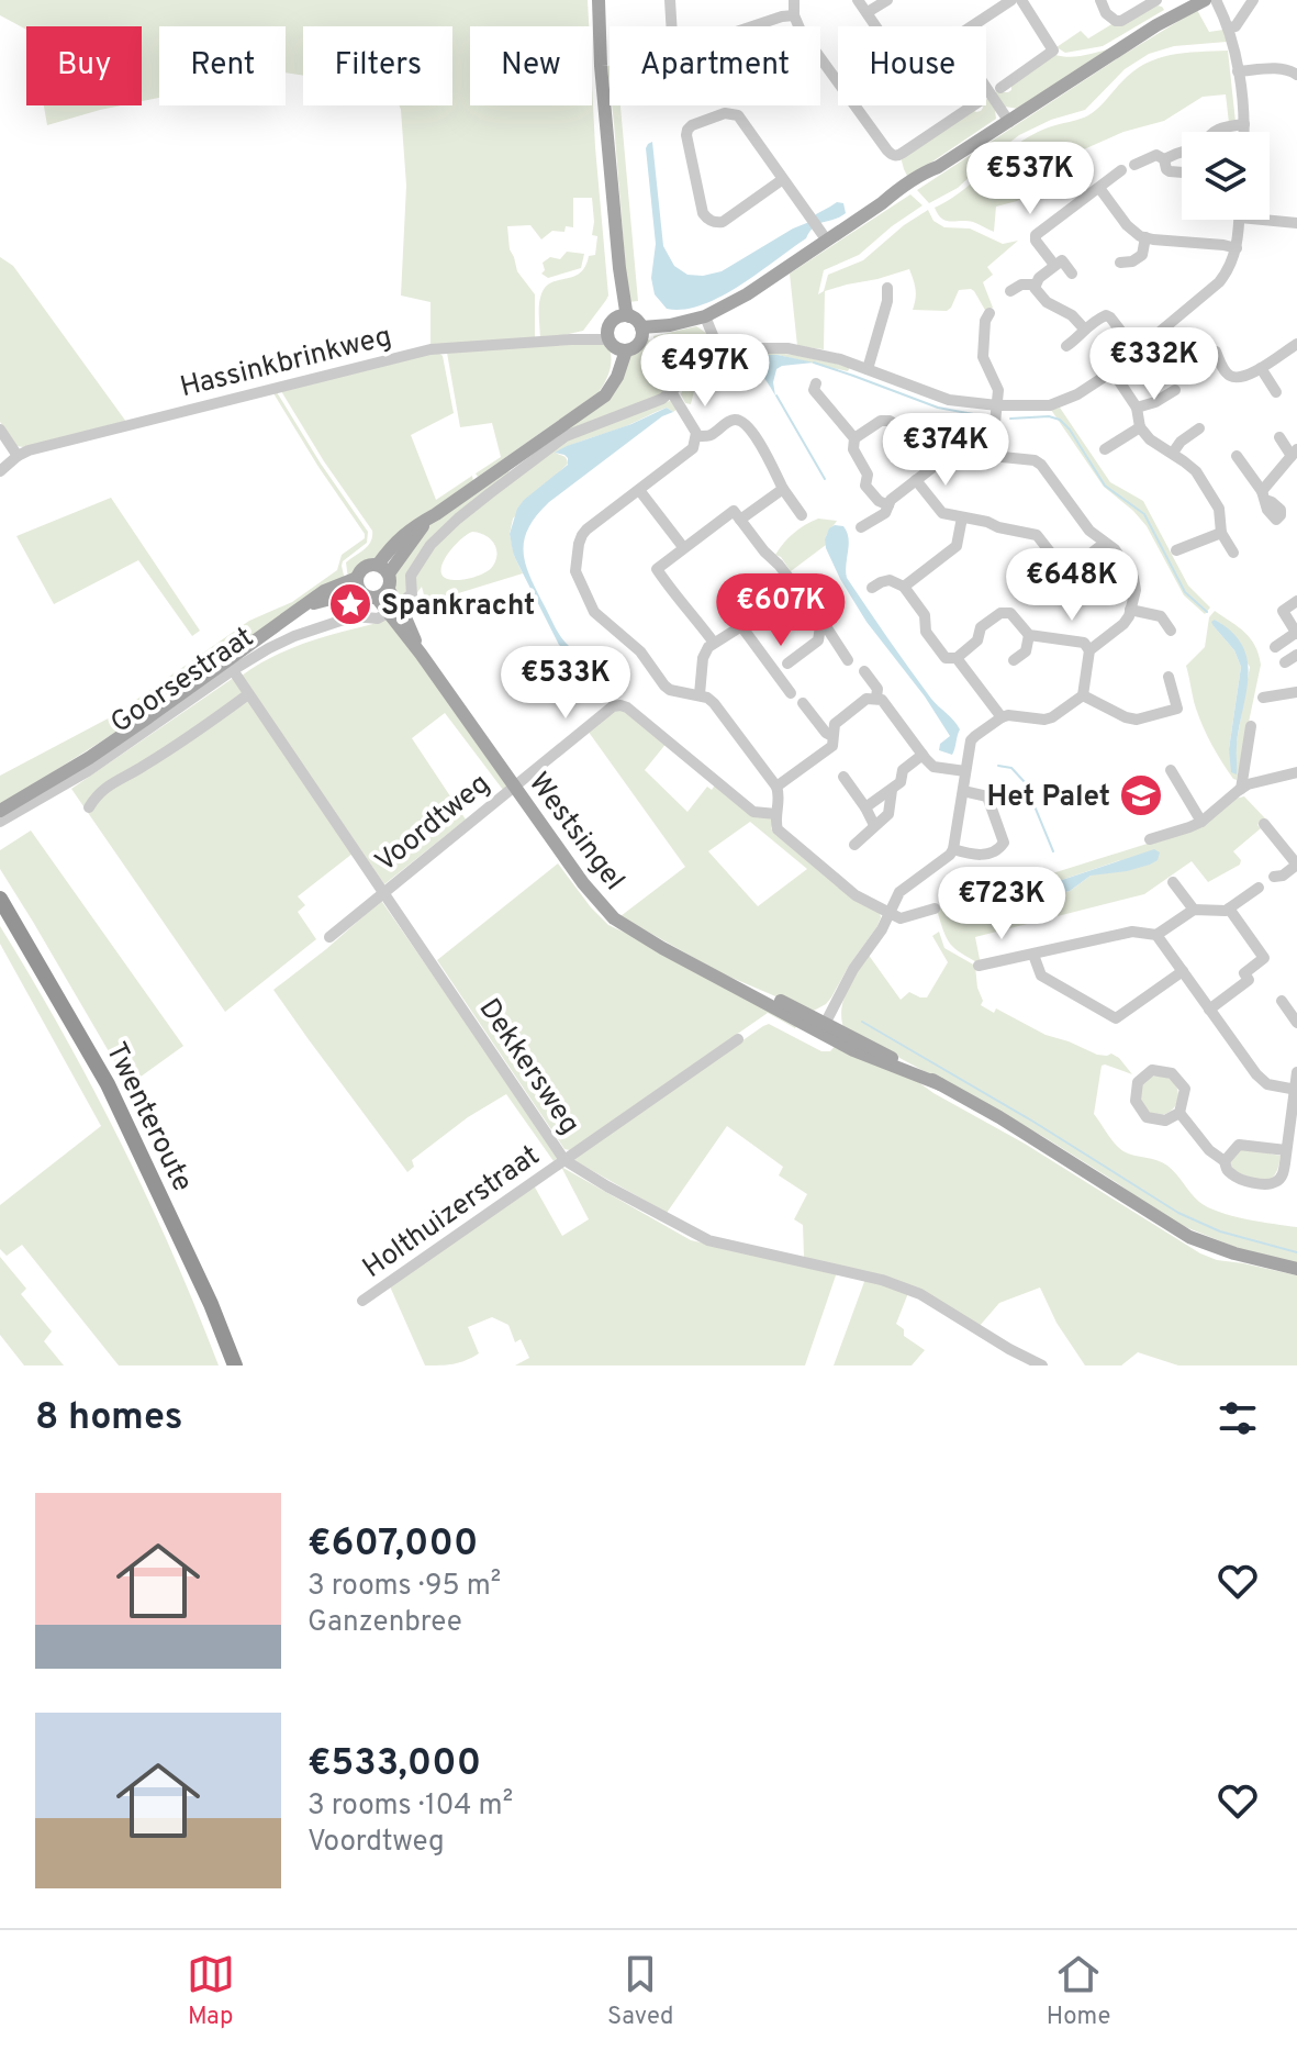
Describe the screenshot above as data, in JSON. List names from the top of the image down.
{
  "streets": {
    "highway": ["Twenteroute"],
    "main road": ["Goorsestraat", "Westsingel"],
    "street": [
      "Hassinkbrinkweg",
      "Voordtweg",
      "Dekkersweg",
      "Holthuizerstraat"
    ]
  },
  "crossings": [
    ["Goorsestraat", "Westsingel"],
    ["Goorsestraat", "Dekkersweg"],
    ["Voordtweg", "Westsingel"],
    ["Voordtweg", "Dekkersweg"],
    ["Dekkersweg", "Holthuizerstraat"]
  ],
  "places": {
    "place": ["Spankracht"],
    "school or university": ["Het Palet"]
  },
  "page": {
    "chip": [
      "Buy",
      "Rent",
      "Filters",
      "New",
      "Apartment",
      "House"
    ],
    "price": [
      "€537K",
      "€332K",
      "€497K",
      "€374K",
      "€648K",
      "€607K",
      "€533K",
      "€723K"
    ],
    "heading": "8 homes",
    "list": [
      {
        "name": "€607,000",
        "note": "3 rooms · 95 m² · Ganzenbree"
      },
      {
        "name": "€533,000",
        "note": "3 rooms · 104 m² · Voordtweg"
      }
    ],
    "tabs": ["Map", "Saved", "Home"]
  }
}
